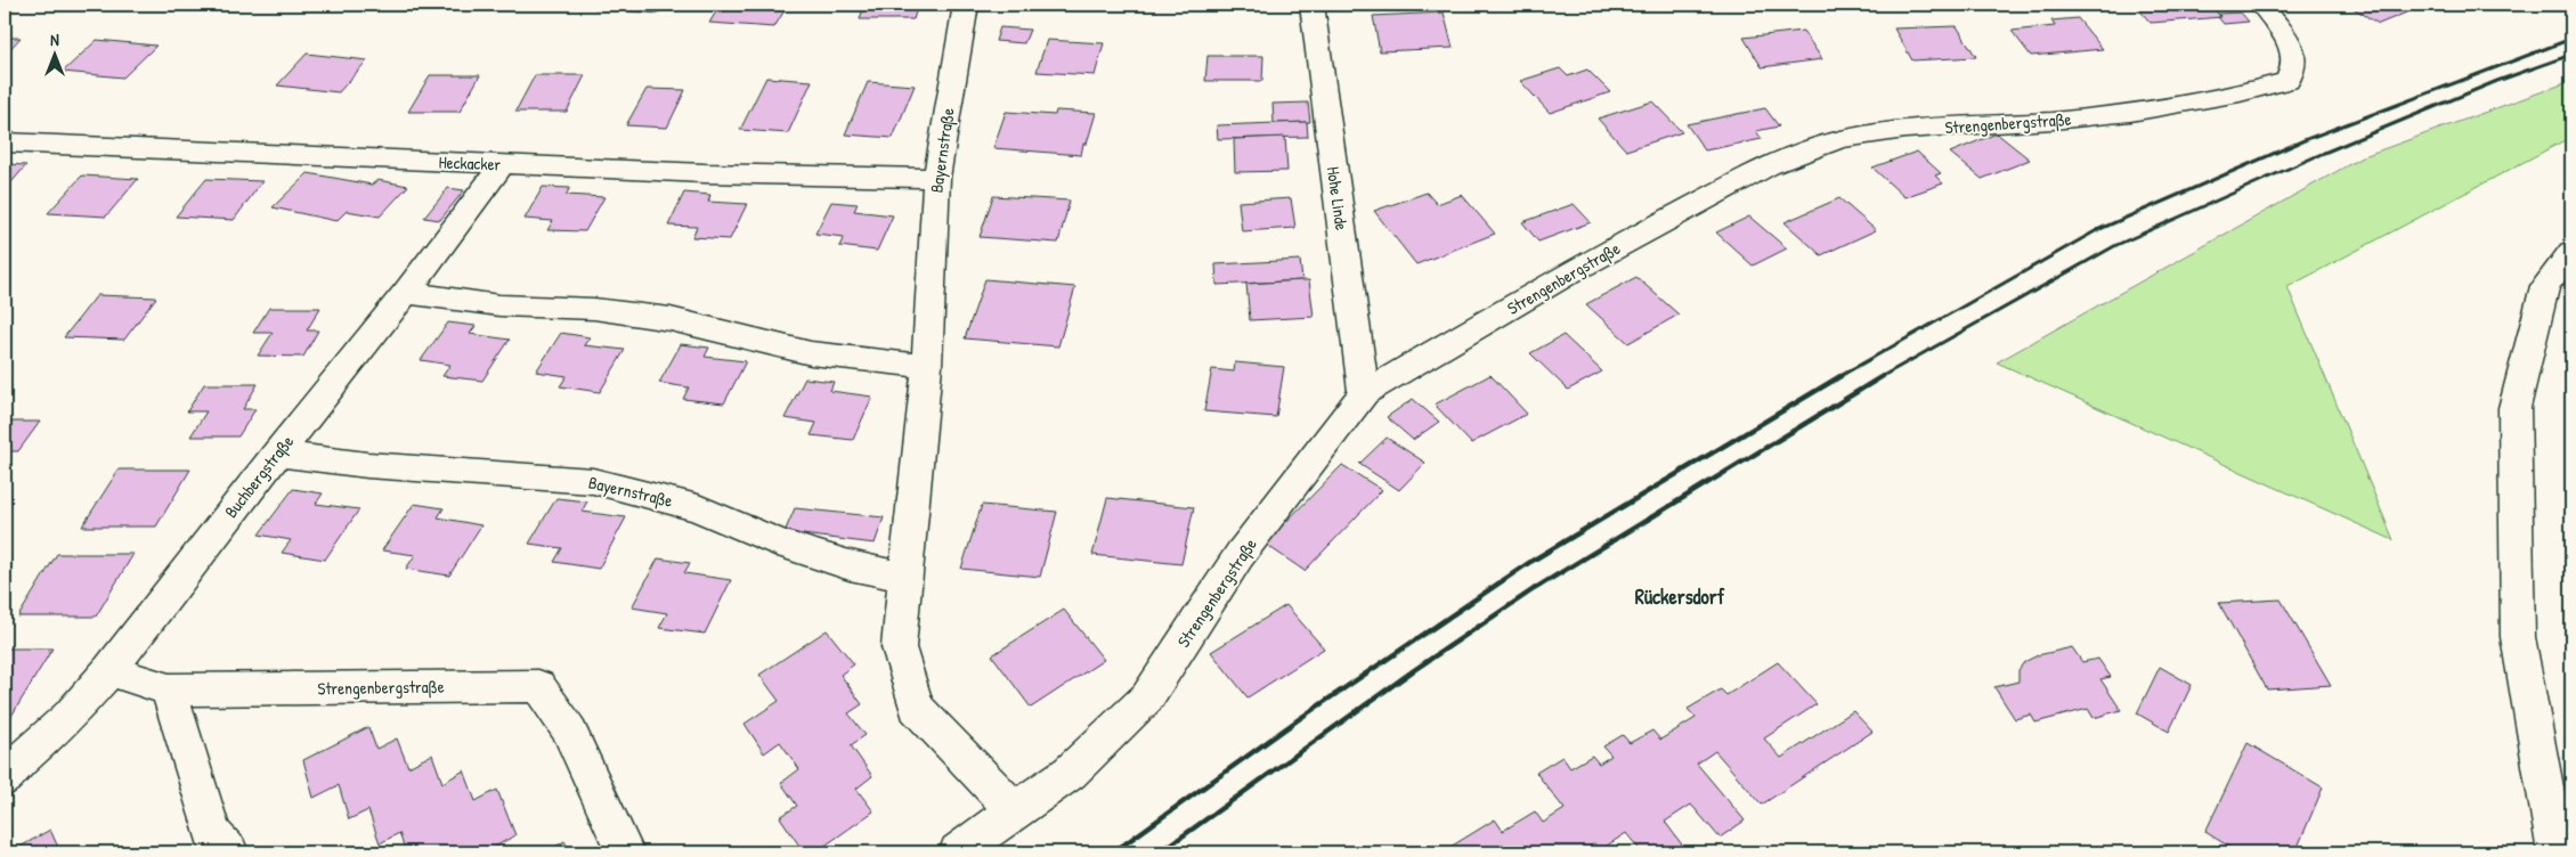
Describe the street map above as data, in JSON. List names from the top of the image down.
{
  "streets": {
    "street": [
      "Strengenbergstraße",
      "Bayernstraße",
      "Heckacker",
      "Hohe Linde",
      "Buchbergstraße"
    ]
  },
  "crossings": [
    ["Strengenbergstraße", "Bayernstraße"],
    ["Strengenbergstraße", "Hohe Linde"],
    ["Strengenbergstraße", "Buchbergstraße"],
    ["Bayernstraße", "Heckacker"],
    ["Bayernstraße", "Buchbergstraße"],
    ["Heckacker", "Buchbergstraße"]
  ],
  "districts": ["Rückersdorf"],
  "north": "top"
}
